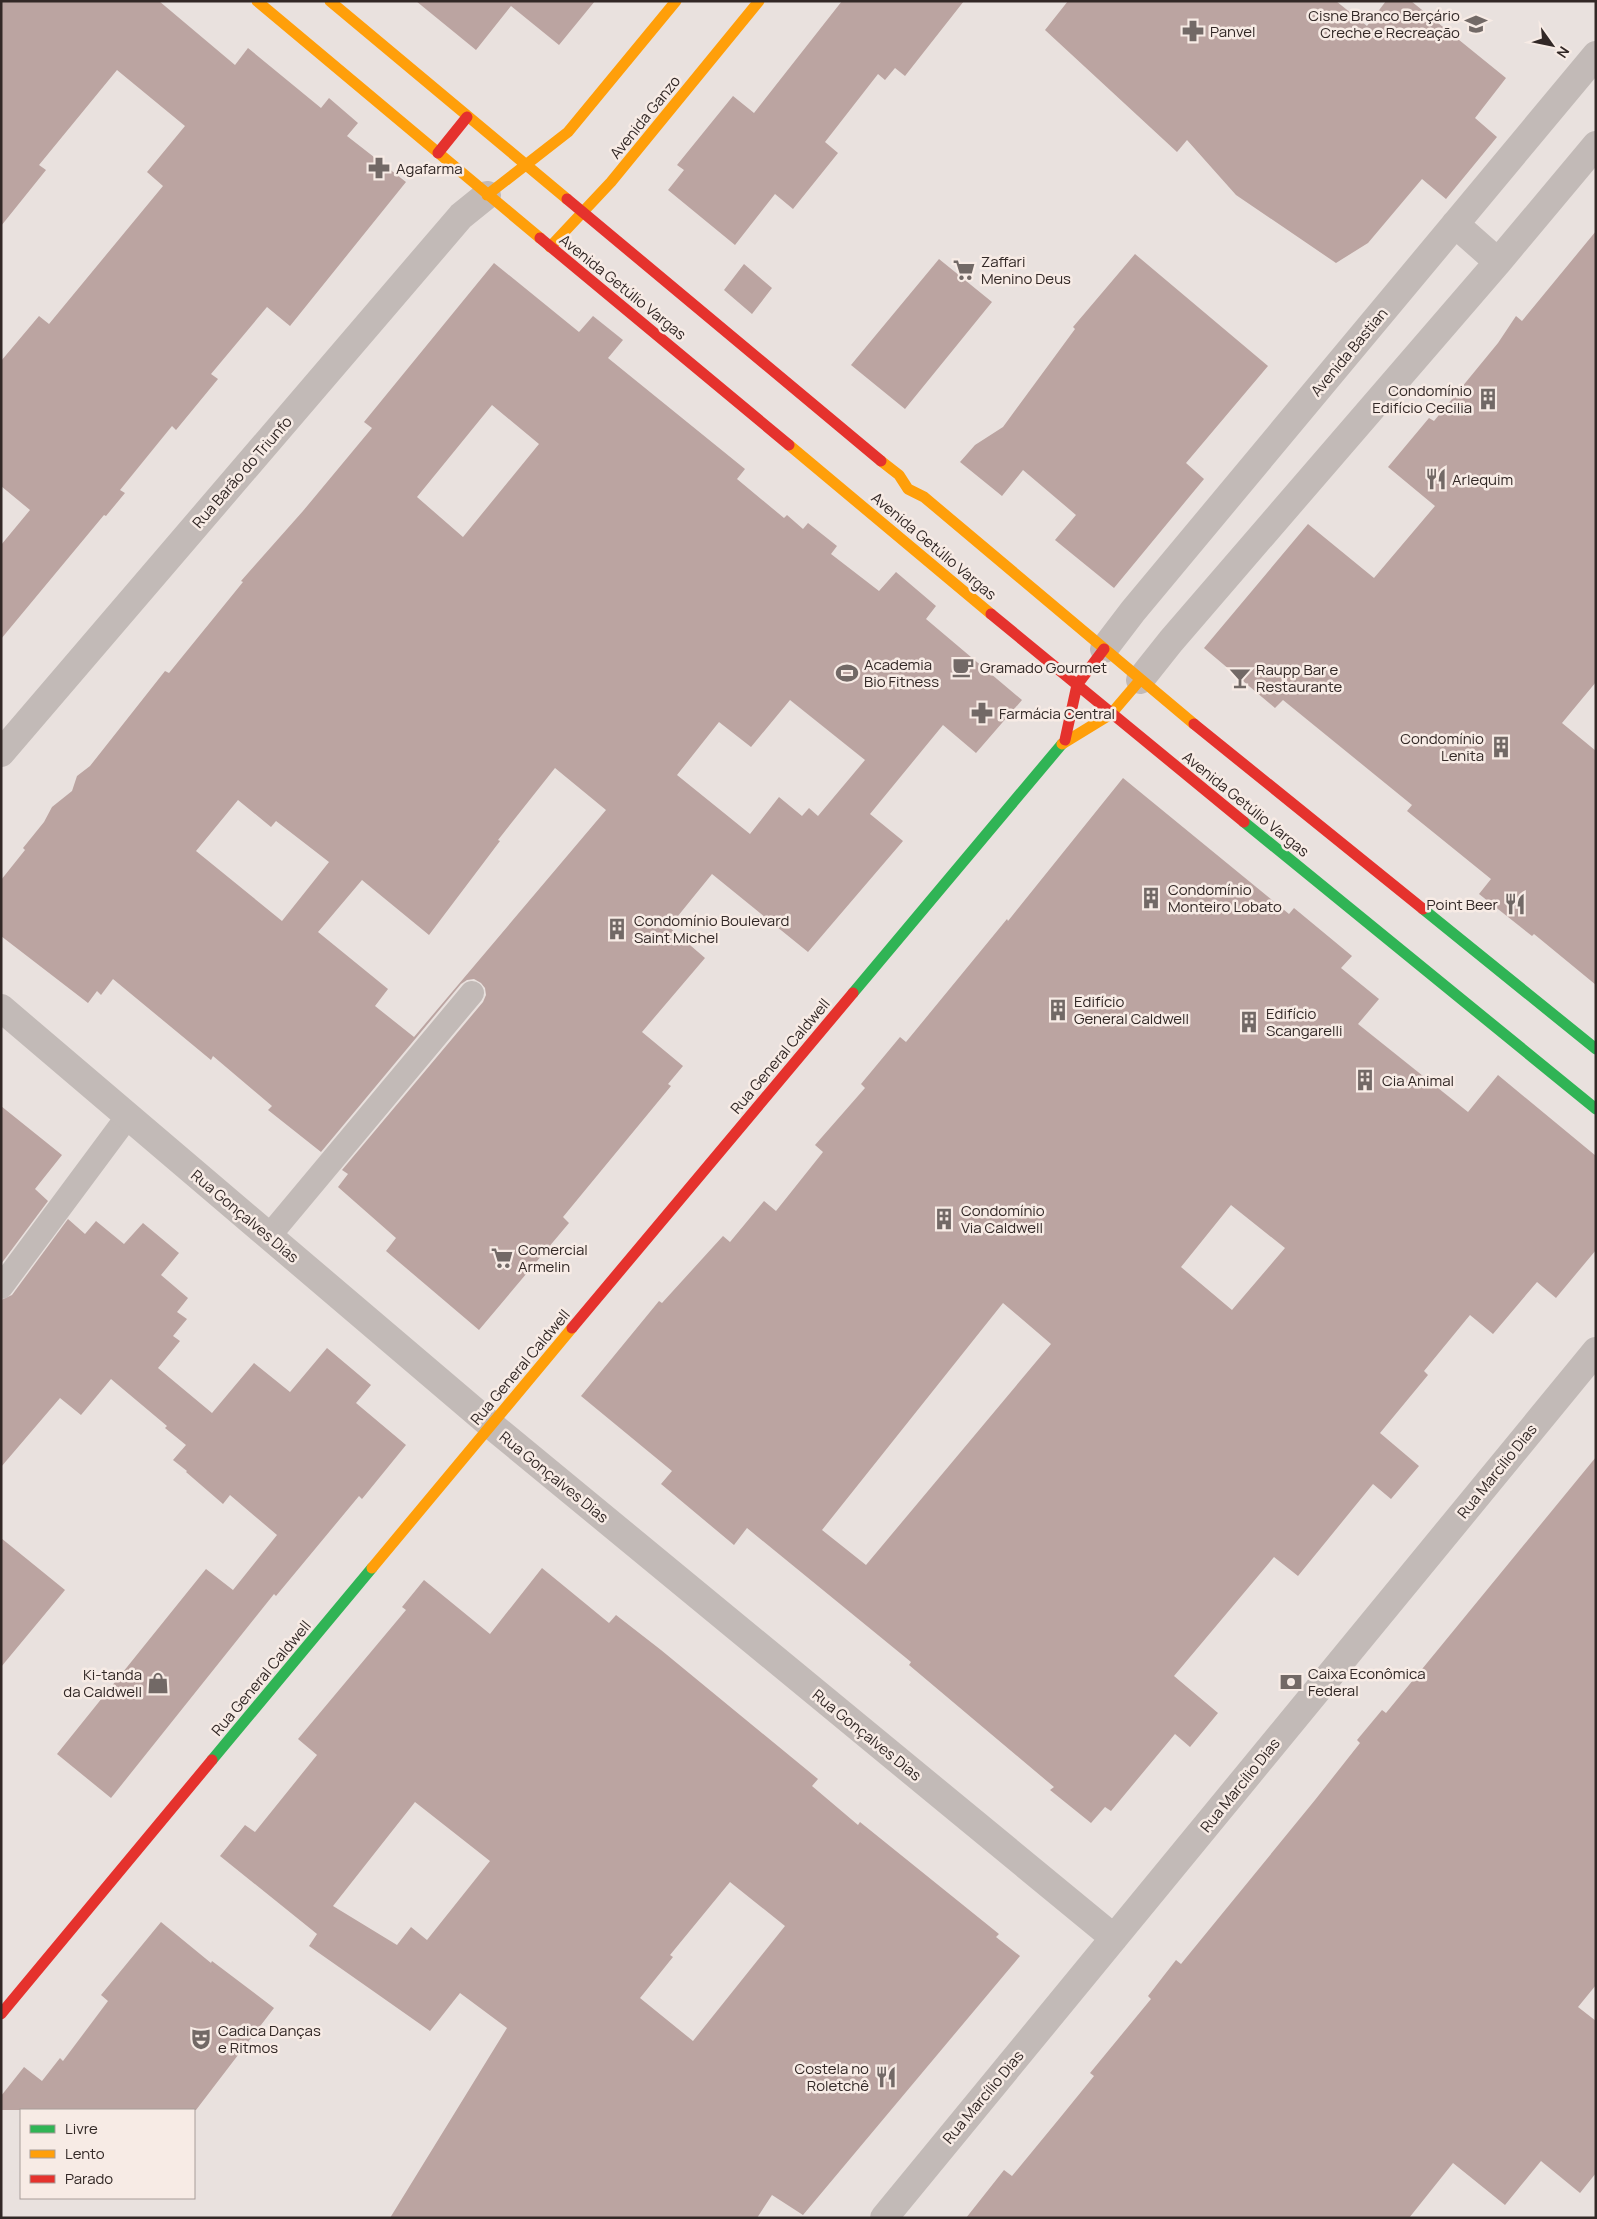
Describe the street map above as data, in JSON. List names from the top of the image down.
{
  "streets": {
    "main road": ["Avenida Ganzo", "Avenida Getúlio Vargas", "Rua General Caldwell"],
    "street": [
      "Avenida Bastian",
      "Rua Barão do Triunfo",
      "Rua Gonçalves Dias",
      "Rua Marcílio Dias"
    ]
  },
  "crossings": [
    ["Avenida Ganzo", "Avenida Getúlio Vargas"],
    ["Avenida Getúlio Vargas", "Avenida Bastian"],
    ["Avenida Getúlio Vargas", "Rua Barão do Triunfo"],
    ["Avenida Getúlio Vargas", "Rua General Caldwell"],
    ["Avenida Bastian", "Rua General Caldwell"],
    ["Rua General Caldwell", "Rua Gonçalves Dias"],
    ["Rua Gonçalves Dias", "Rua Marcílio Dias"]
  ],
  "places": {
    "school or university": ["Cisne Branco Berçário Creche e Recreação"],
    "pharmacy": ["Panvel", "Agafarma", "Farmácia Central"],
    "supermarket": ["Zaffari Menino Deus", "Comercial Armelin"],
    "building": [
      "Condomínio Edifício Cecilia",
      "Condomínio Lenita",
      "Condomínio Monteiro Lobato",
      "Condomínio Boulevard Saint Michel",
      "Edifício General Caldwell",
      "Edifício Scangarelli",
      "Cia Animal",
      "Condomínio Via Caldwell"
    ],
    "restaurant": ["Arlequim", "Point Beer", "Costela no Roletchê"],
    "cafe": ["Gramado Gourmet"],
    "sports": ["Academia Bio Fitness"],
    "bar": ["Raupp Bar e Restaurante"],
    "bank": ["Caixa Econômica Federal"],
    "shop": ["Ki-tanda da Caldwell"],
    "theatre": ["Cadica Danças e Ritmos"]
  },
  "legend": ["Livre", "Lento", "Parado"],
  "north": "bottom right"
}
